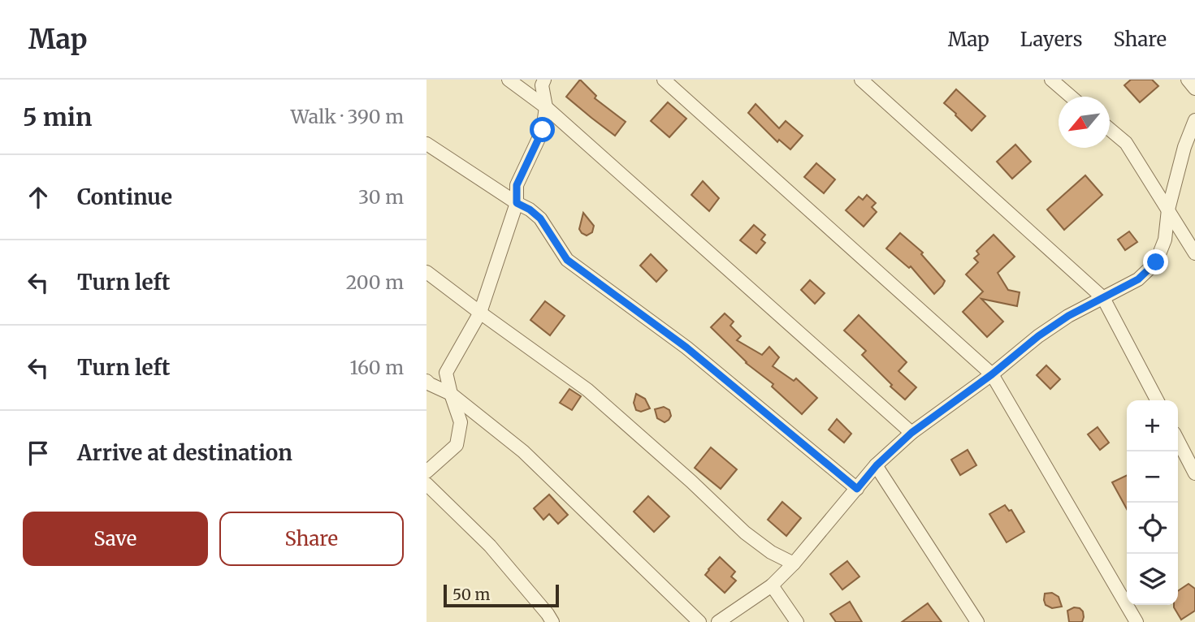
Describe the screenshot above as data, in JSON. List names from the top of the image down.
{
  "scale_bar": "50 m",
  "north": "bottom left",
  "page": {
    "header": "Map",
    "nav": ["Map", "Layers", "Share"],
    "heading": ["5 min", "Walk · 390 m"],
    "list": [
      ["Continue", "30 m"],
      ["Turn left", "200 m"],
      ["Turn left", "160 m"],
      "Arrive at destination"
    ],
    "map_buttons": ["+", "−"],
    "buttons": ["Save", "Share"],
    "scale": "50 m"
  }
}
